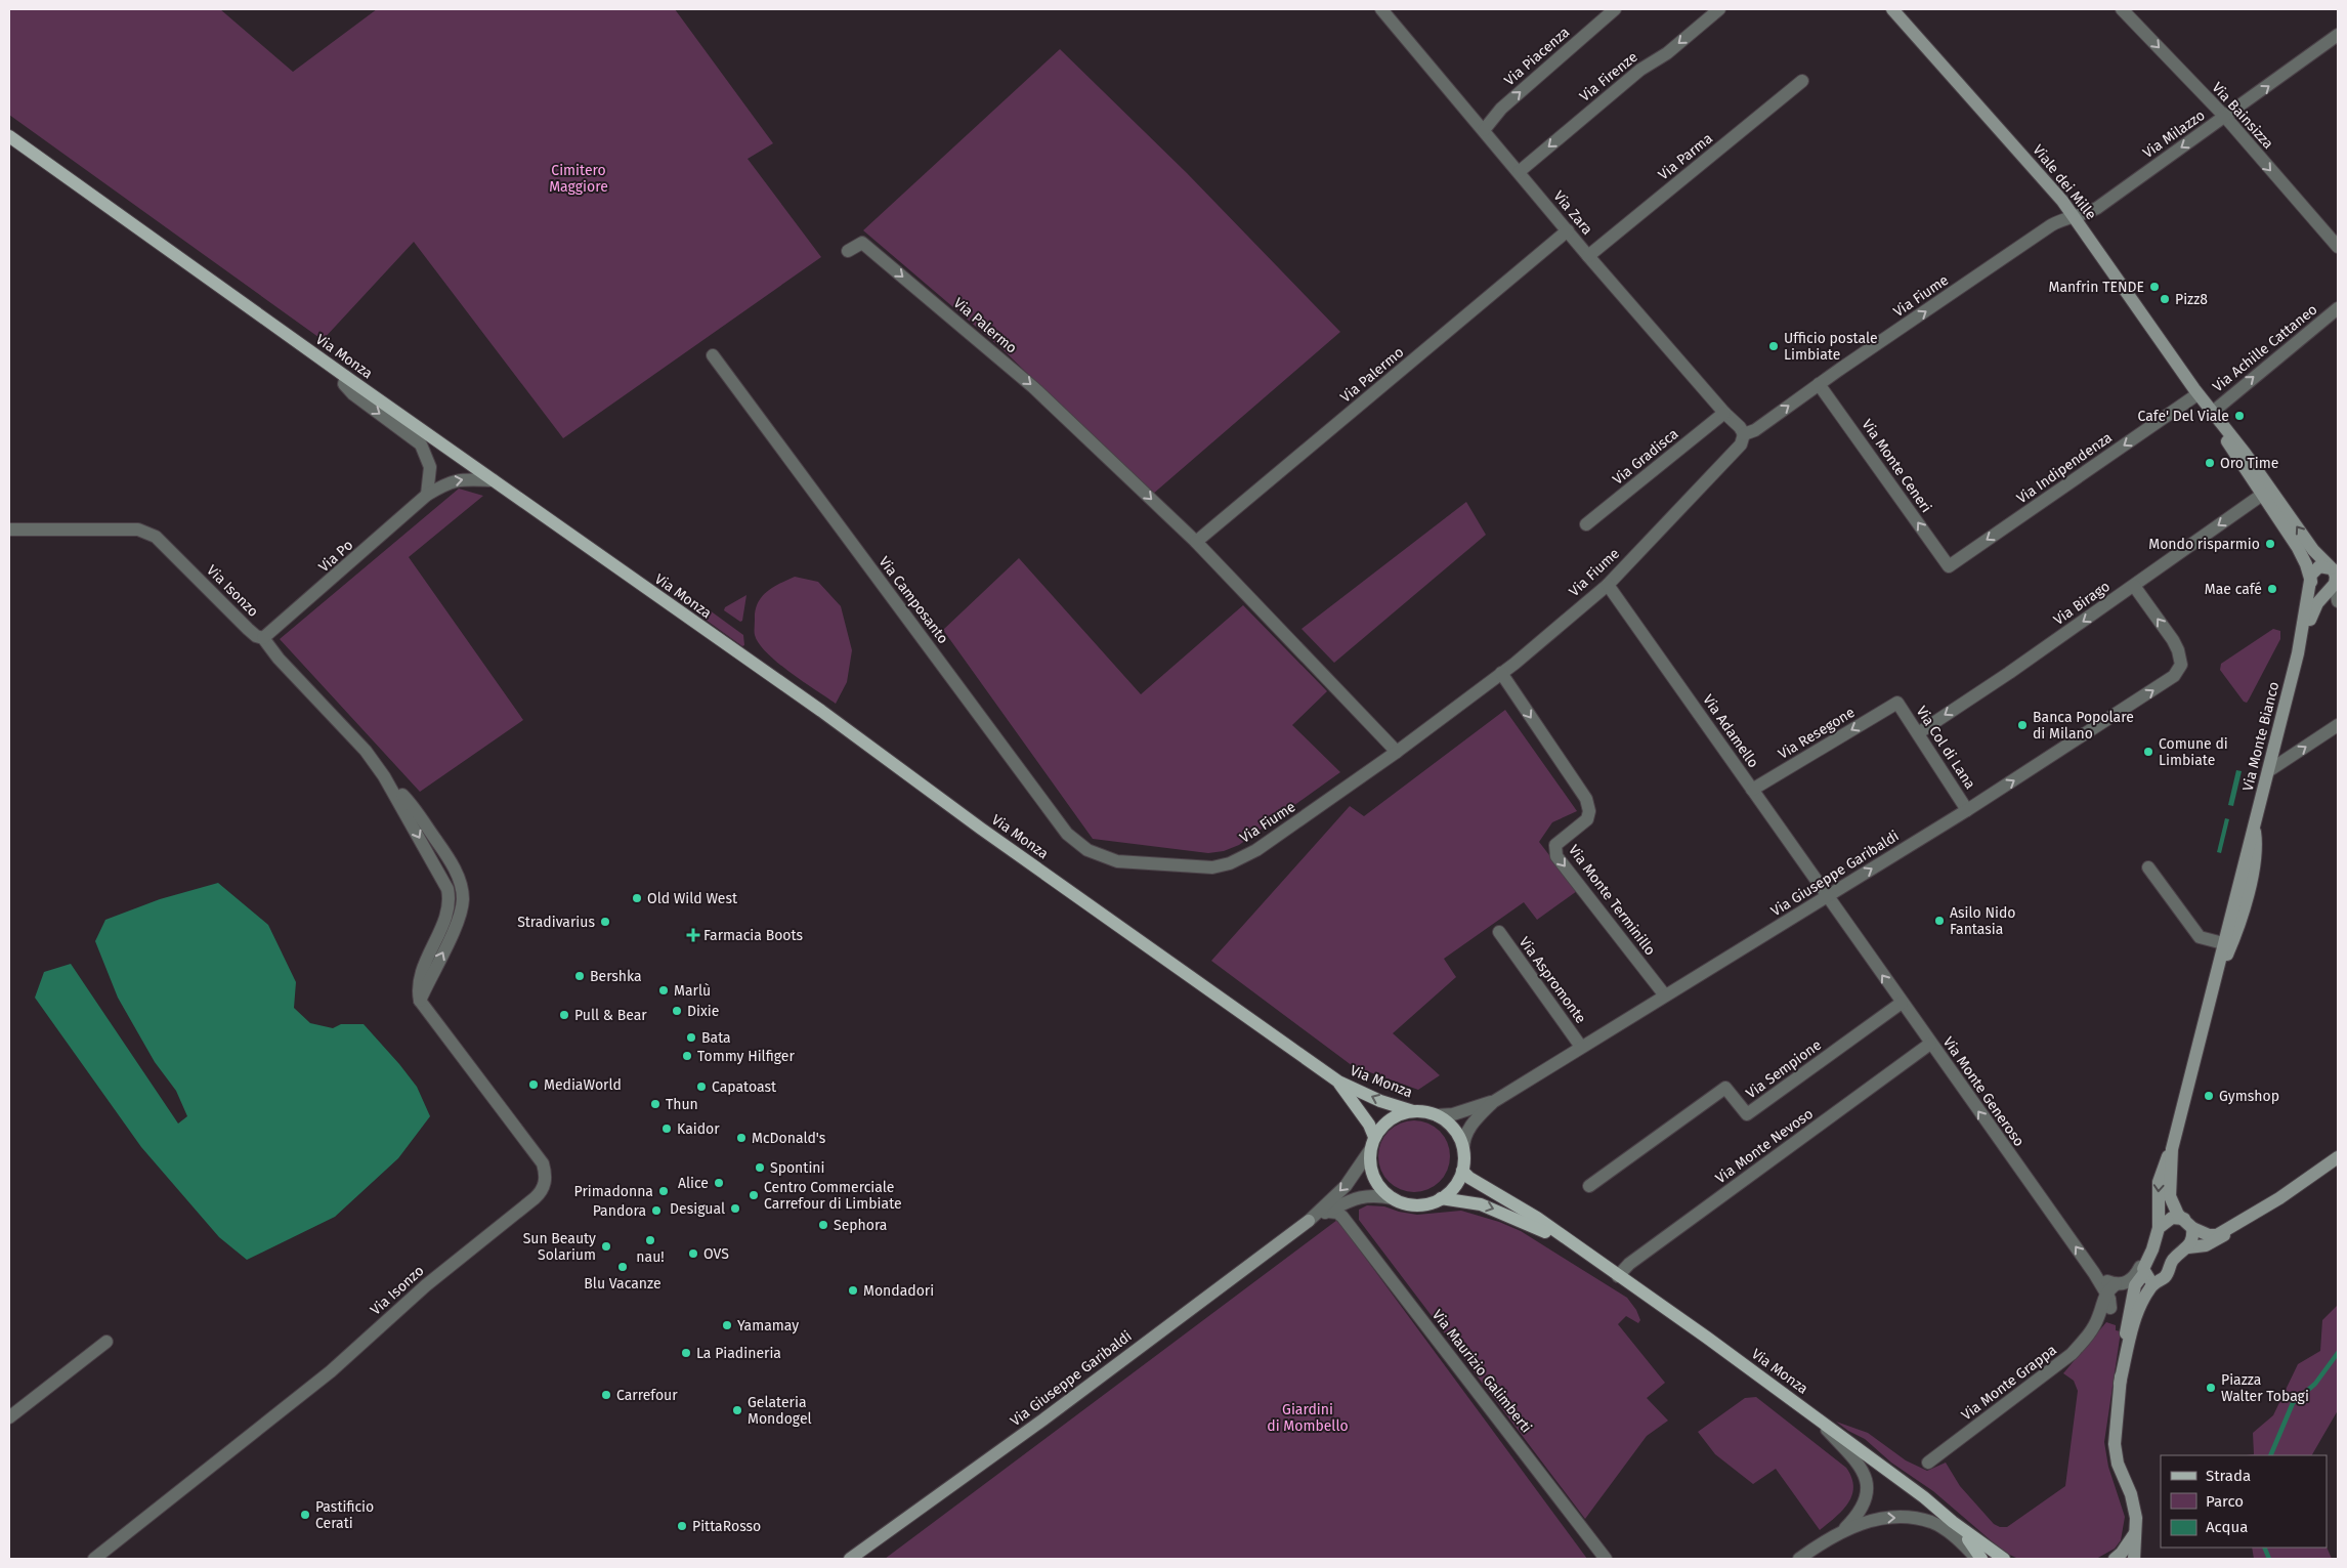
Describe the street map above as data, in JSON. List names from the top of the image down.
{
  "streets": {
    "main road": ["Via Monza"],
    "street": [
      "Via Piacenza",
      "Via Firenze",
      "Via Bainsizza",
      "Via Milazzo",
      "Via Parma",
      "Viale dei Mille",
      "Via Zara",
      "Via Fiume",
      "Via Palermo",
      "Via Achille Cattaneo",
      "Via Gradisca",
      "Via Monte Ceneri",
      "Via Indipendenza",
      "Via Po",
      "Via Isonzo",
      "Via Camposanto",
      "Via Birago",
      "Via Adamello",
      "Via Resegone",
      "Via Monte Bianco",
      "Via Col di Lana",
      "Via Giuseppe Garibaldi",
      "Via Monte Terminillo",
      "Via Aspromonte",
      "Via Sempione",
      "Via Monte Generoso",
      "Via Monte Nevoso",
      "Via Maurizio Galimberti",
      "Via Monte Grappa"
    ]
  },
  "crossings": [
    ["Via Piacenza", "Via Zara"],
    ["Via Firenze", "Via Zara"],
    ["Via Bainsizza", "Via Milazzo"],
    ["Via Milazzo", "Viale dei Mille"],
    ["Via Milazzo", "Via Fiume"],
    ["Via Parma", "Via Zara"],
    ["Viale dei Mille", "Via Fiume"],
    ["Viale dei Mille", "Via Achille Cattaneo"],
    ["Viale dei Mille", "Via Indipendenza"],
    ["Viale dei Mille", "Via Birago"],
    ["Via Zara", "Via Fiume"],
    ["Via Zara", "Via Palermo"],
    ["Via Zara", "Via Gradisca"],
    ["Via Fiume", "Via Palermo"],
    ["Via Fiume", "Via Monte Ceneri"],
    ["Via Fiume", "Via Camposanto"],
    ["Via Fiume", "Via Adamello"],
    ["Via Fiume", "Via Monte Terminillo"],
    ["Via Monza", "Via Po"],
    ["Via Monza", "Via Giuseppe Garibaldi"],
    ["Via Monza", "Via Monte Nevoso"],
    ["Via Monte Ceneri", "Via Indipendenza"],
    ["Via Po", "Via Isonzo"],
    ["Via Birago", "Via Col di Lana"],
    ["Via Birago", "Via Giuseppe Garibaldi"],
    ["Via Adamello", "Via Resegone"],
    ["Via Adamello", "Via Giuseppe Garibaldi"],
    ["Via Adamello", "Via Monte Generoso"],
    ["Via Resegone", "Via Col di Lana"],
    ["Via Col di Lana", "Via Giuseppe Garibaldi"],
    ["Via Giuseppe Garibaldi", "Via Monte Terminillo"],
    ["Via Giuseppe Garibaldi", "Via Aspromonte"],
    ["Via Giuseppe Garibaldi", "Via Monte Generoso"],
    ["Via Giuseppe Garibaldi", "Via Maurizio Galimberti"],
    ["Via Sempione", "Via Monte Generoso"],
    ["Via Monte Generoso", "Via Monte Nevoso"],
    ["Via Monte Generoso", "Via Monte Grappa"]
  ],
  "one_way": [
    "Via Piacenza",
    "Via Firenze",
    "Via Bainsizza",
    "Via Palermo",
    "Via Achille Cattaneo",
    "Via Monte Ceneri",
    "Via Indipendenza",
    "Via Birago",
    "Via Resegone",
    "Via Monte Terminillo",
    "Via Monte Generoso"
  ],
  "parks": ["Cimitero Maggiore", "Giardini di Mombello"],
  "places": {
    "other": [
      "Manfrin TENDE",
      "Pizz8",
      "Ufficio postale Limbiate",
      "Cafe' Del Viale",
      "Oro Time",
      "Mondo risparmio",
      "Mae café",
      "Banca Popolare di Milano",
      "Comune di Limbiate",
      "Old Wild West",
      "Asilo Nido Fantasia",
      "Stradivarius",
      "Bershka",
      "Marlù",
      "Dixie",
      "Pull & Bear",
      "Bata",
      "Tommy Hilfiger",
      "MediaWorld",
      "Capatoast",
      "Gymshop",
      "Thun",
      "Kaidor",
      "McDonald's",
      "Spontini",
      "Alice",
      "Primadonna",
      "Centro Commerciale Carrefour di Limbiate",
      "Desigual",
      "Pandora",
      "Sephora",
      "nau!",
      "Sun Beauty Solarium",
      "OVS",
      "Blu Vacanze",
      "Mondadori",
      "Yamamay",
      "La Piadineria",
      "Piazza Walter Tobagi",
      "Carrefour",
      "Gelateria Mondogel",
      "Pastificio Cerati",
      "PittaRosso"
    ],
    "health": ["Farmacia Boots"]
  },
  "legend": ["Strada", "Parco", "Acqua"]
}
